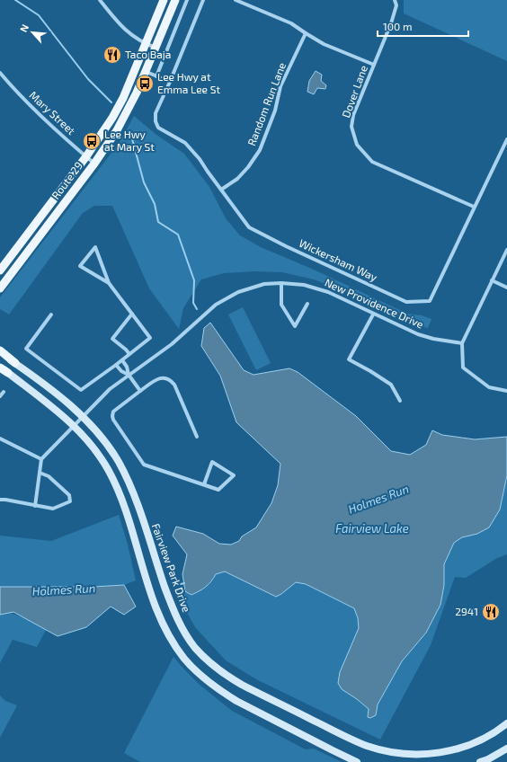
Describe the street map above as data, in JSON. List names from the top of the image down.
{
  "streets": {
    "main road": ["Route 29", "Fairview Park Drive"],
    "street": [
      "Dover Lane",
      "Random Run Lane",
      "Mary Street",
      "Wickersham Way",
      "New Providence Drive"
    ]
  },
  "crossings": [
    ["Dover Lane", "Wickersham Way"],
    ["Random Run Lane", "Wickersham Way"],
    ["Mary Street", "Route 29"],
    ["New Providence Drive", "Fairview Park Drive"]
  ],
  "water": ["Holmes Run", "Fairview Lake"],
  "places": {
    "restaurant": ["Taco Baja", "2941"],
    "bus stop": ["Lee Hwy at Emma Lee St", "Lee Hwy at Mary St"]
  },
  "scale_bar": "100 m",
  "north": "top left"
}
